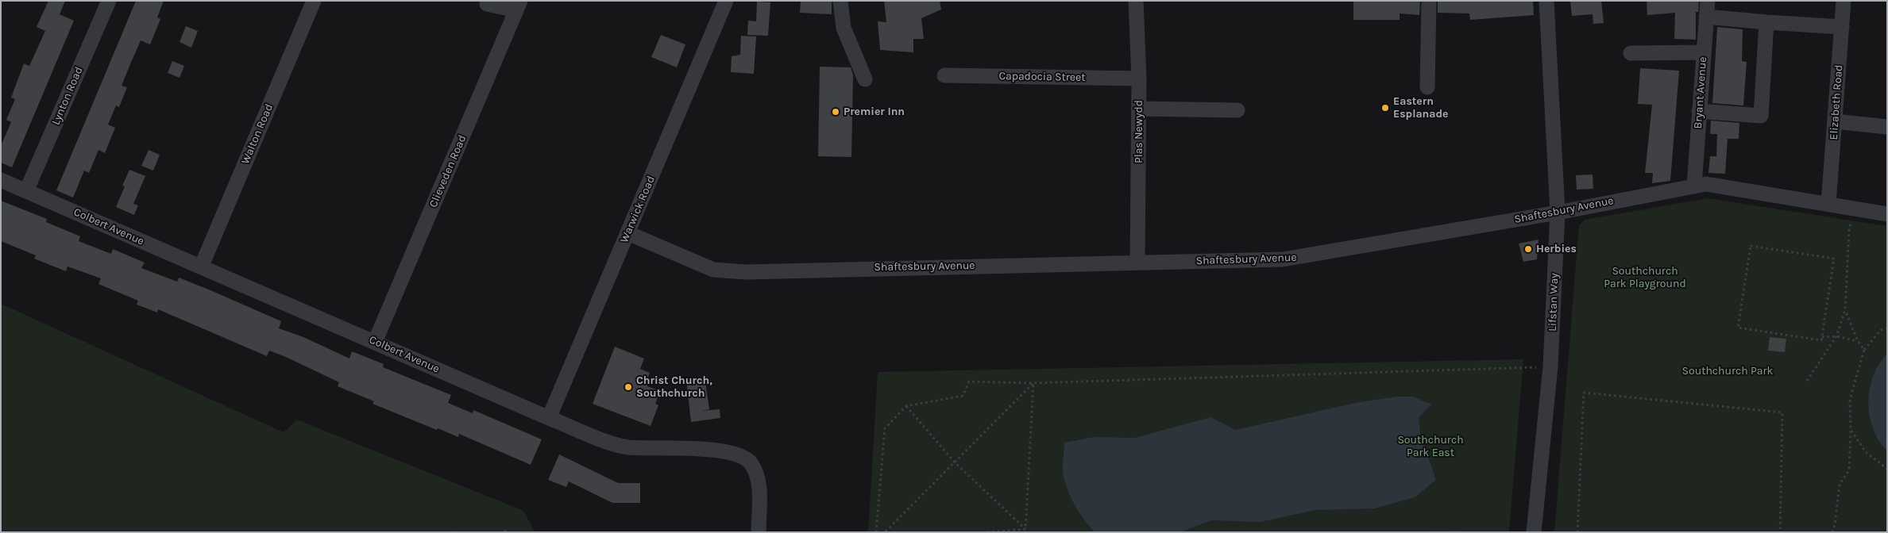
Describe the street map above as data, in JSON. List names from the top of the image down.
{
  "streets": {
    "street": [
      "Capadocia Street",
      "Bryant Avenue",
      "Lynton Road",
      "Elizabeth Road",
      "Plas Newydd",
      "Walton Road",
      "Clieveden Road",
      "Warwick Road",
      "Shaftesbury Avenue",
      "Colbert Avenue",
      "Lifstan Way"
    ]
  },
  "crossings": [
    ["Capadocia Street", "Plas Newydd"],
    ["Bryant Avenue", "Shaftesbury Avenue"],
    ["Lynton Road", "Colbert Avenue"],
    ["Elizabeth Road", "Shaftesbury Avenue"],
    ["Plas Newydd", "Shaftesbury Avenue"],
    ["Walton Road", "Colbert Avenue"],
    ["Clieveden Road", "Colbert Avenue"],
    ["Warwick Road", "Shaftesbury Avenue"],
    ["Warwick Road", "Colbert Avenue"],
    ["Shaftesbury Avenue", "Lifstan Way"]
  ],
  "parks": ["Southchurch Park Playground", "Southchurch Park", "Southchurch Park East"],
  "places": [
    "Eastern Esplanade",
    "Premier Inn",
    "Herbies",
    "Christ Church, Southchurch"
  ]
}
